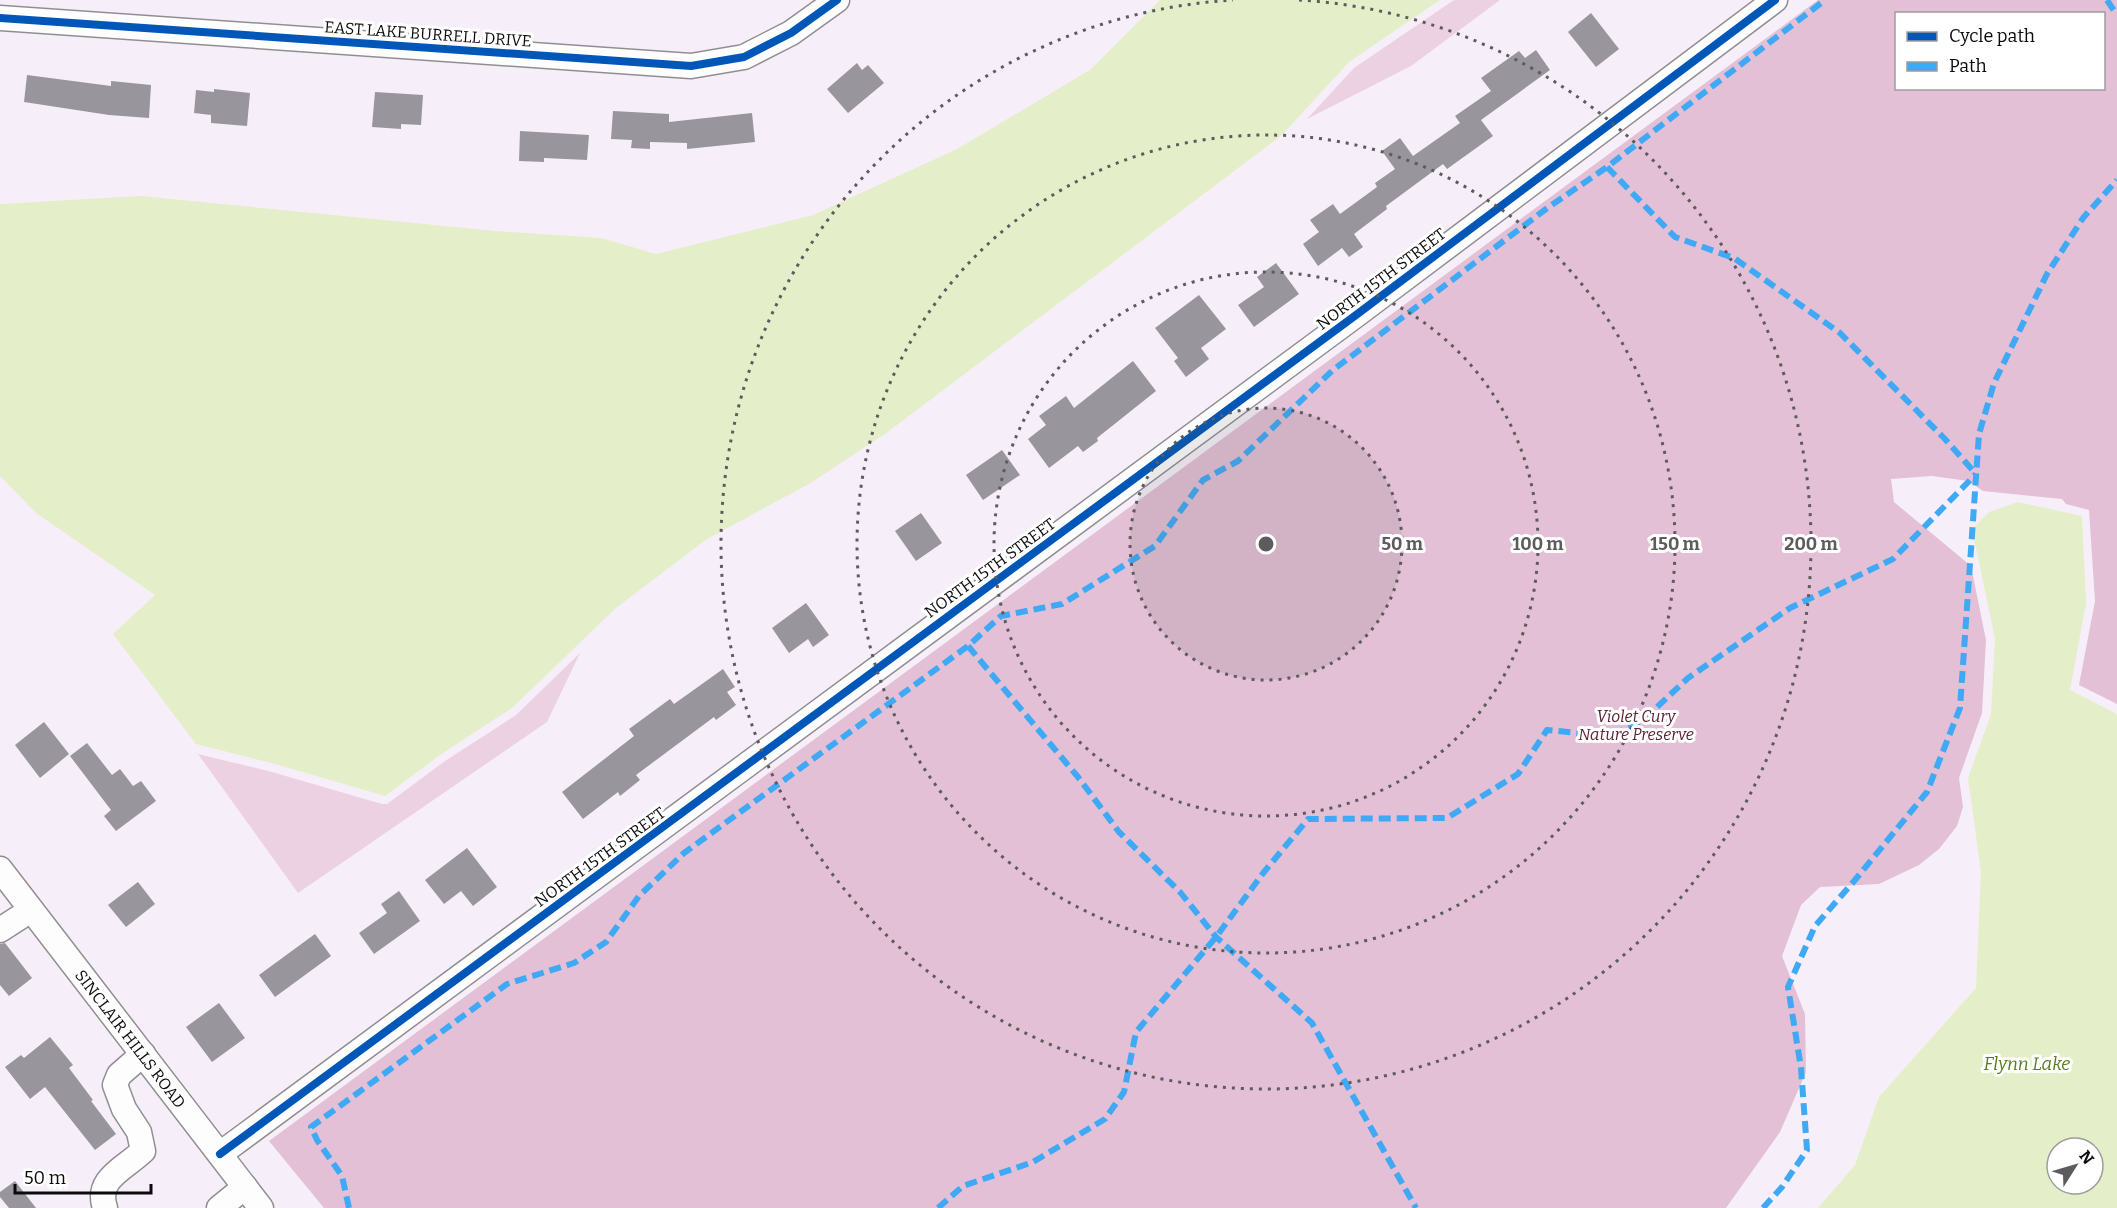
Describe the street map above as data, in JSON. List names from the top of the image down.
{
  "streets": {
    "street": ["EAST LAKE BURRELL DRIVE", "NORTH 15TH STREET", "SINCLAIR HILLS ROAD"]
  },
  "crossings": [
    ["NORTH 15TH STREET", "SINCLAIR HILLS ROAD"]
  ],
  "water": ["Flynn Lake"],
  "parks": ["Violet Cury Nature Preserve"],
  "legend": ["Cycle path", "Path"],
  "scale_bar": "50 m",
  "north": "top right",
  "rings": [
    "50 m",
    "100 m",
    "150 m",
    "200 m"
  ]
}
